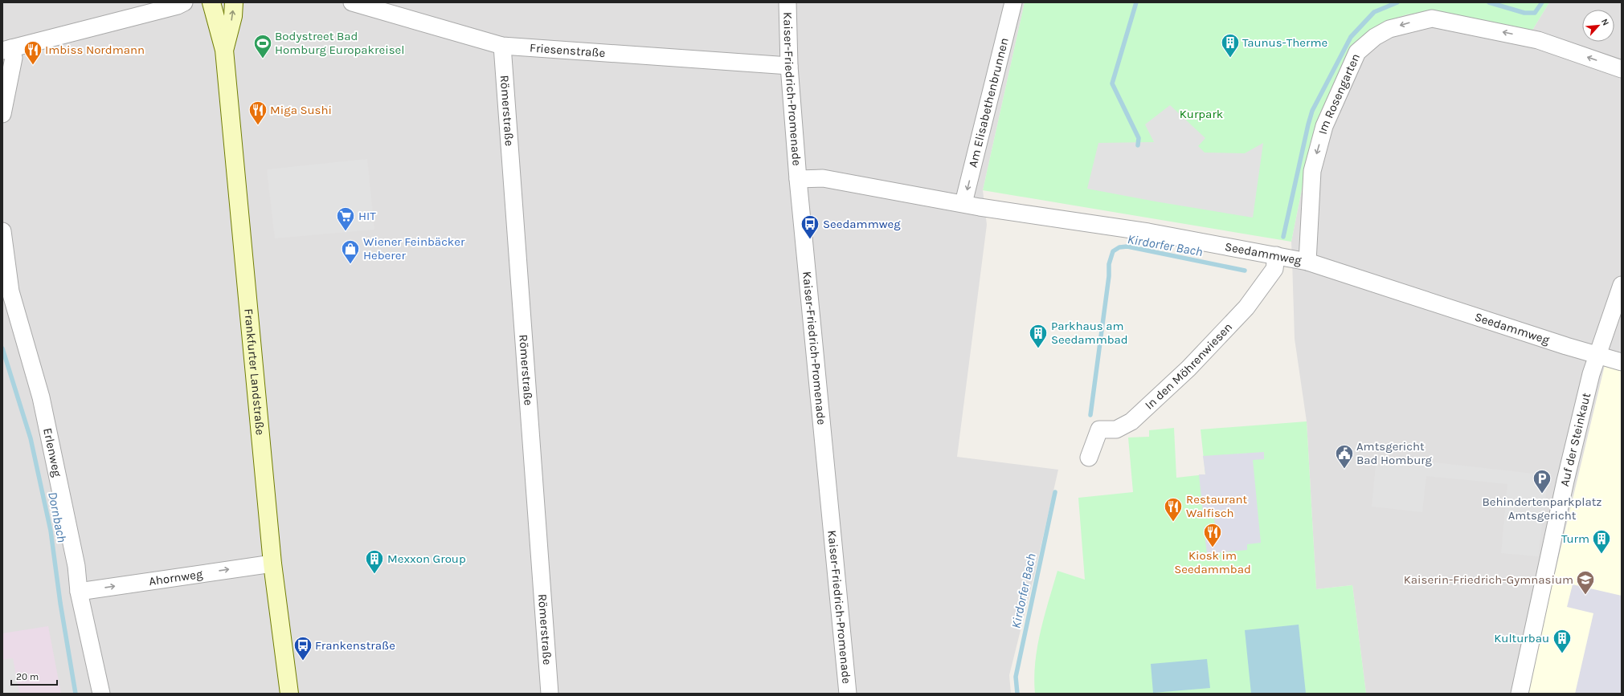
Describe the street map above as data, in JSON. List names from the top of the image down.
{
  "streets": {
    "street": [
      "Friesenstraße",
      "Kaiser-Friedrich-Promenade",
      "Im Rosengarten",
      "Am Elisabethenbrunnen",
      "Römerstraße",
      "Seedammweg",
      "In den Möhrenwiesen",
      "Frankfurter Landstraße",
      "Auf der Steinkaut",
      "Erlenweg",
      "Ahornweg"
    ]
  },
  "crossings": [
    ["Friesenstraße", "Kaiser-Friedrich-Promenade"],
    ["Friesenstraße", "Römerstraße"],
    ["Kaiser-Friedrich-Promenade", "Seedammweg"],
    ["Im Rosengarten", "Seedammweg"],
    ["Am Elisabethenbrunnen", "Seedammweg"],
    ["Seedammweg", "In den Möhrenwiesen"],
    ["Seedammweg", "Auf der Steinkaut"],
    ["Frankfurter Landstraße", "Ahornweg"],
    ["Erlenweg", "Ahornweg"]
  ],
  "one_way": ["Am Elisabethenbrunnen", "Ahornweg"],
  "water": ["Kirdorfer Bach", "Dornbach"],
  "parks": ["Kurpark"],
  "places": {
    "building": [
      "Taunus-Therme",
      "Parkhaus am Seedammbad",
      "Turm",
      "Mexxon Group",
      "Kulturbau"
    ],
    "sports": ["Bodystreet Bad Homburg Europakreisel"],
    "restaurant": [
      "Imbiss Nordmann",
      "Miga Sushi",
      "Restaurant Walfisch",
      "Kiosk im Seedammbad"
    ],
    "supermarket": ["HIT"],
    "bus stop": ["Seedammweg", "Frankenstraße"],
    "shop": ["Wiener Feinbäcker Heberer"],
    "public building": ["Amtsgericht Bad Homburg"],
    "parking": ["Behindertenparkplatz Amtsgericht"],
    "school or university": ["Kaiserin-Friedrich-Gymnasium"]
  },
  "scale_bar": "20 m",
  "north": "top right"
}
